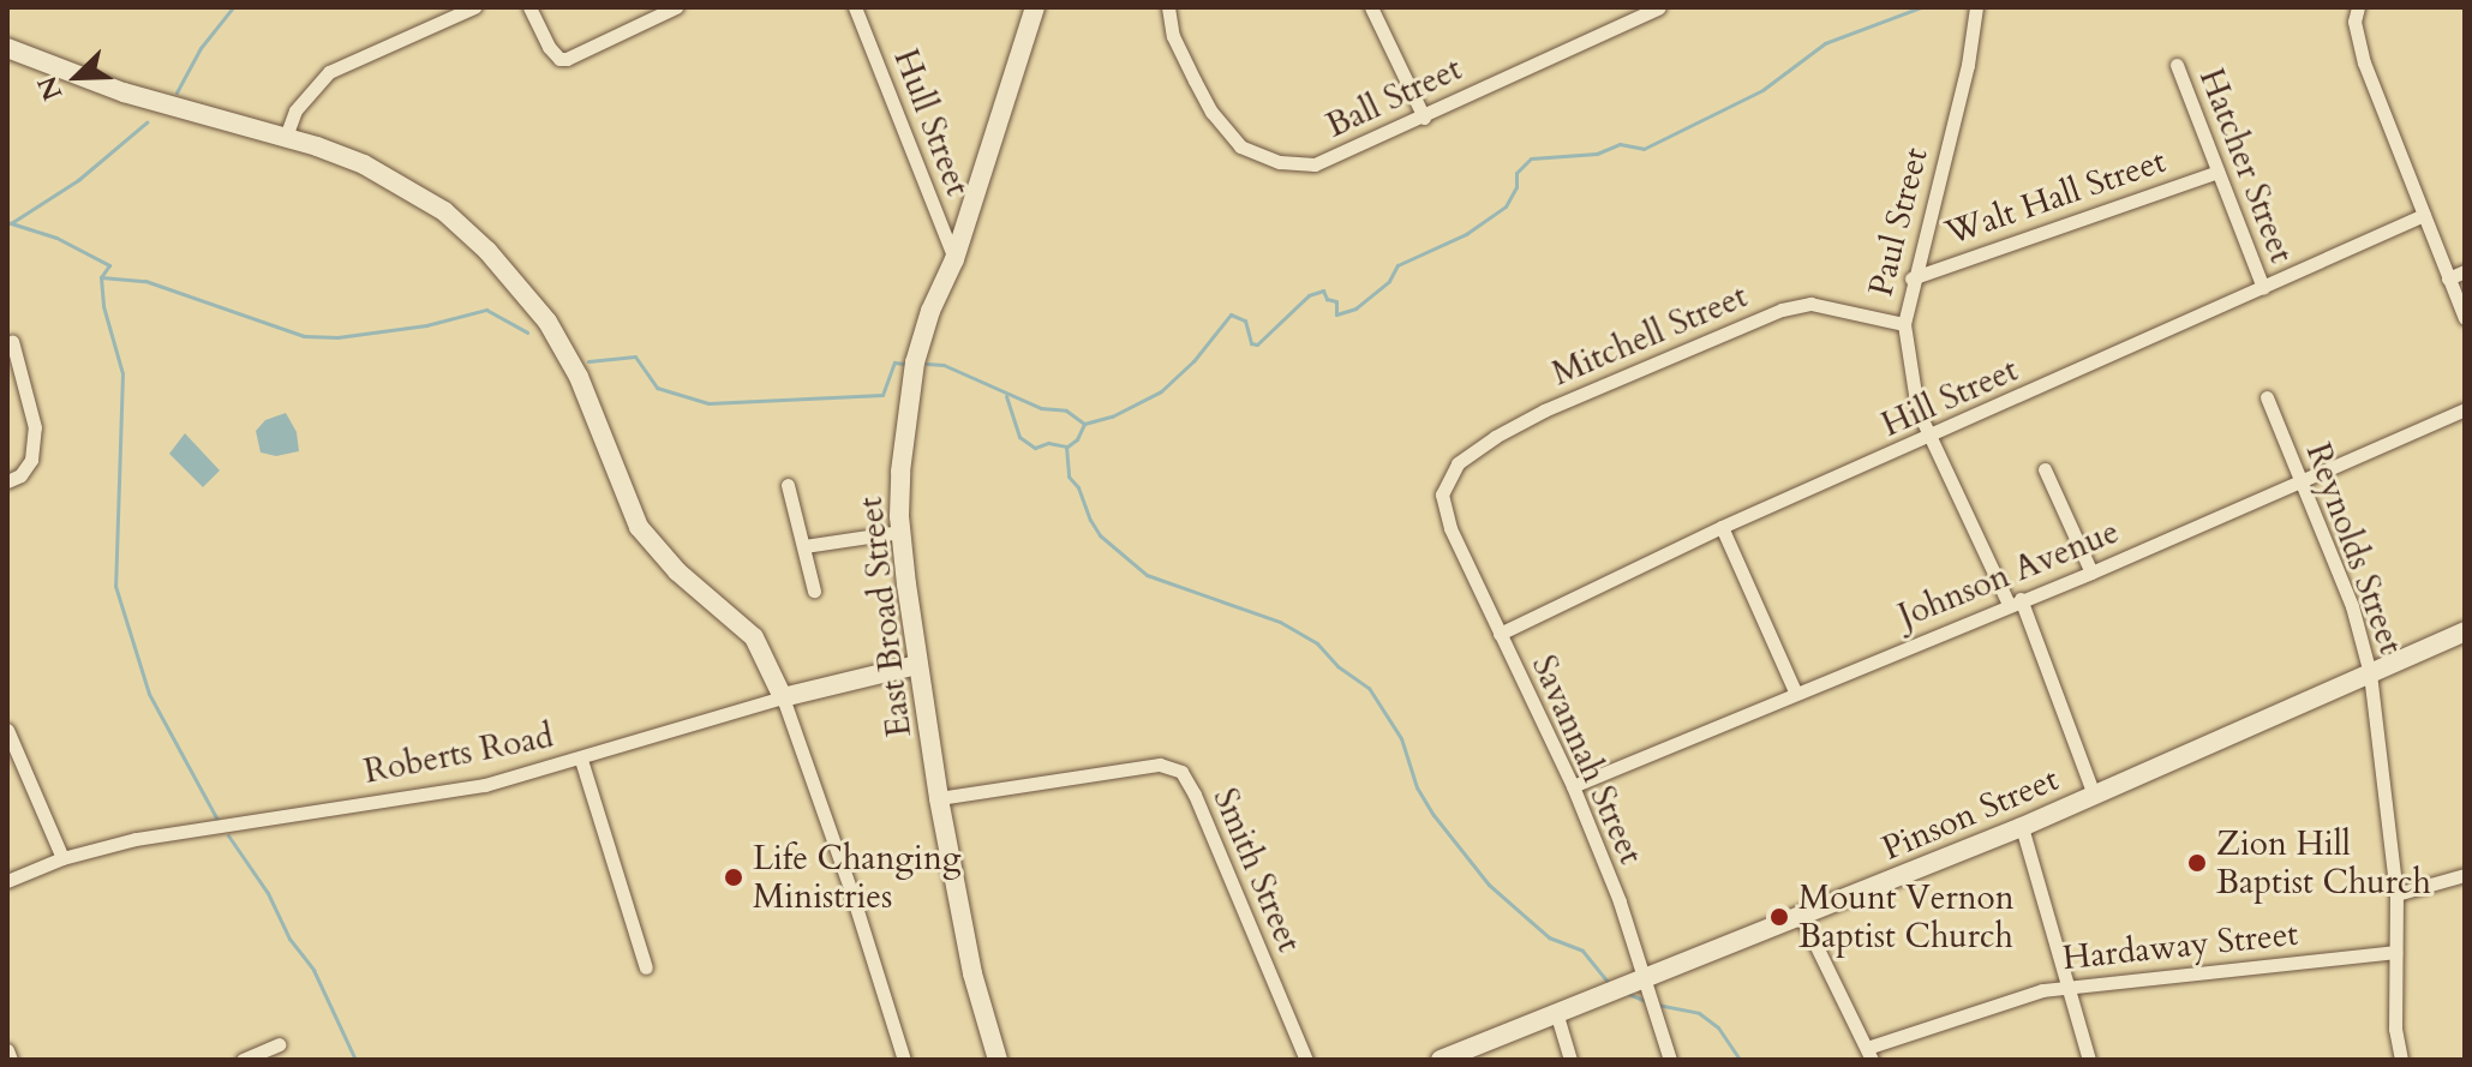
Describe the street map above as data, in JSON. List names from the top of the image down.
{
  "streets": {
    "street": [
      "Ball Street",
      "Hull Street",
      "Hatcher Street",
      "Walt Hall Street",
      "Paul Street",
      "Mitchell Street",
      "Hill Street",
      "Reynolds Street",
      "Johnson Avenue",
      "East Broad Street",
      "Roberts Road",
      "Savannah Street",
      "Pinson Street",
      "Smith Street",
      "Hardaway Street"
    ]
  },
  "crossings": [
    ["Hull Street", "East Broad Street"],
    ["Hatcher Street", "Walt Hall Street"],
    ["Hatcher Street", "Hill Street"],
    ["Walt Hall Street", "Paul Street"],
    ["Paul Street", "Mitchell Street"],
    ["Paul Street", "Hill Street"],
    ["Paul Street", "Johnson Avenue"],
    ["Paul Street", "Pinson Street"],
    ["Mitchell Street", "Savannah Street"],
    ["Hill Street", "Savannah Street"],
    ["Reynolds Street", "Johnson Avenue"],
    ["Reynolds Street", "Pinson Street"],
    ["Reynolds Street", "Hardaway Street"],
    ["Johnson Avenue", "Savannah Street"],
    ["East Broad Street", "Roberts Road"],
    ["East Broad Street", "Smith Street"],
    ["Savannah Street", "Pinson Street"]
  ],
  "places": ["Zion Hill Baptist Church", "Life Changing Ministries", "Mount Vernon Baptist Church"],
  "north": "bottom left"
}
